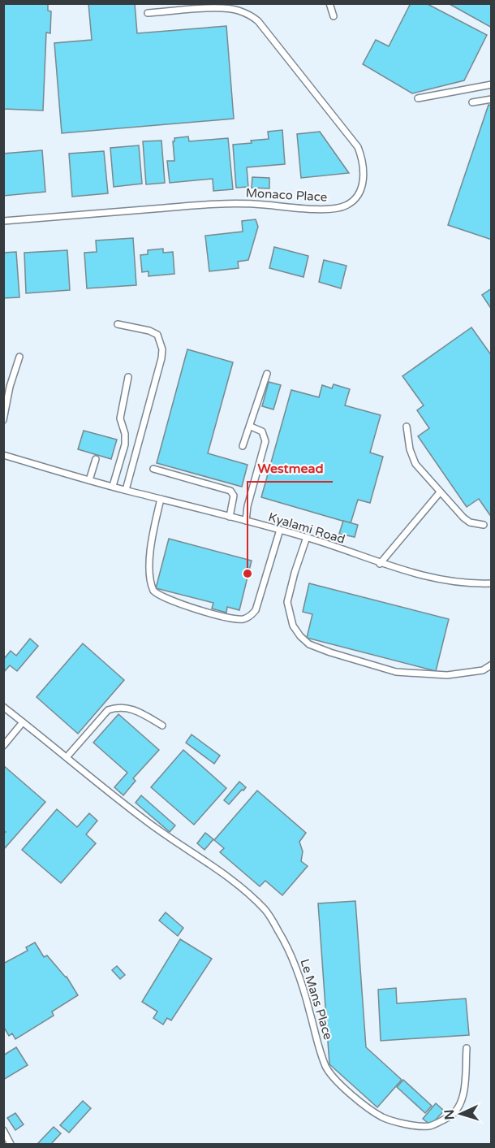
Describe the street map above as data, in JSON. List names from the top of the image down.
{
  "streets": {
    "lane": ["Monaco Place", "Kyalami Road", "Le Mans Place"]
  },
  "places": ["Westmead"],
  "north": "left"
}
